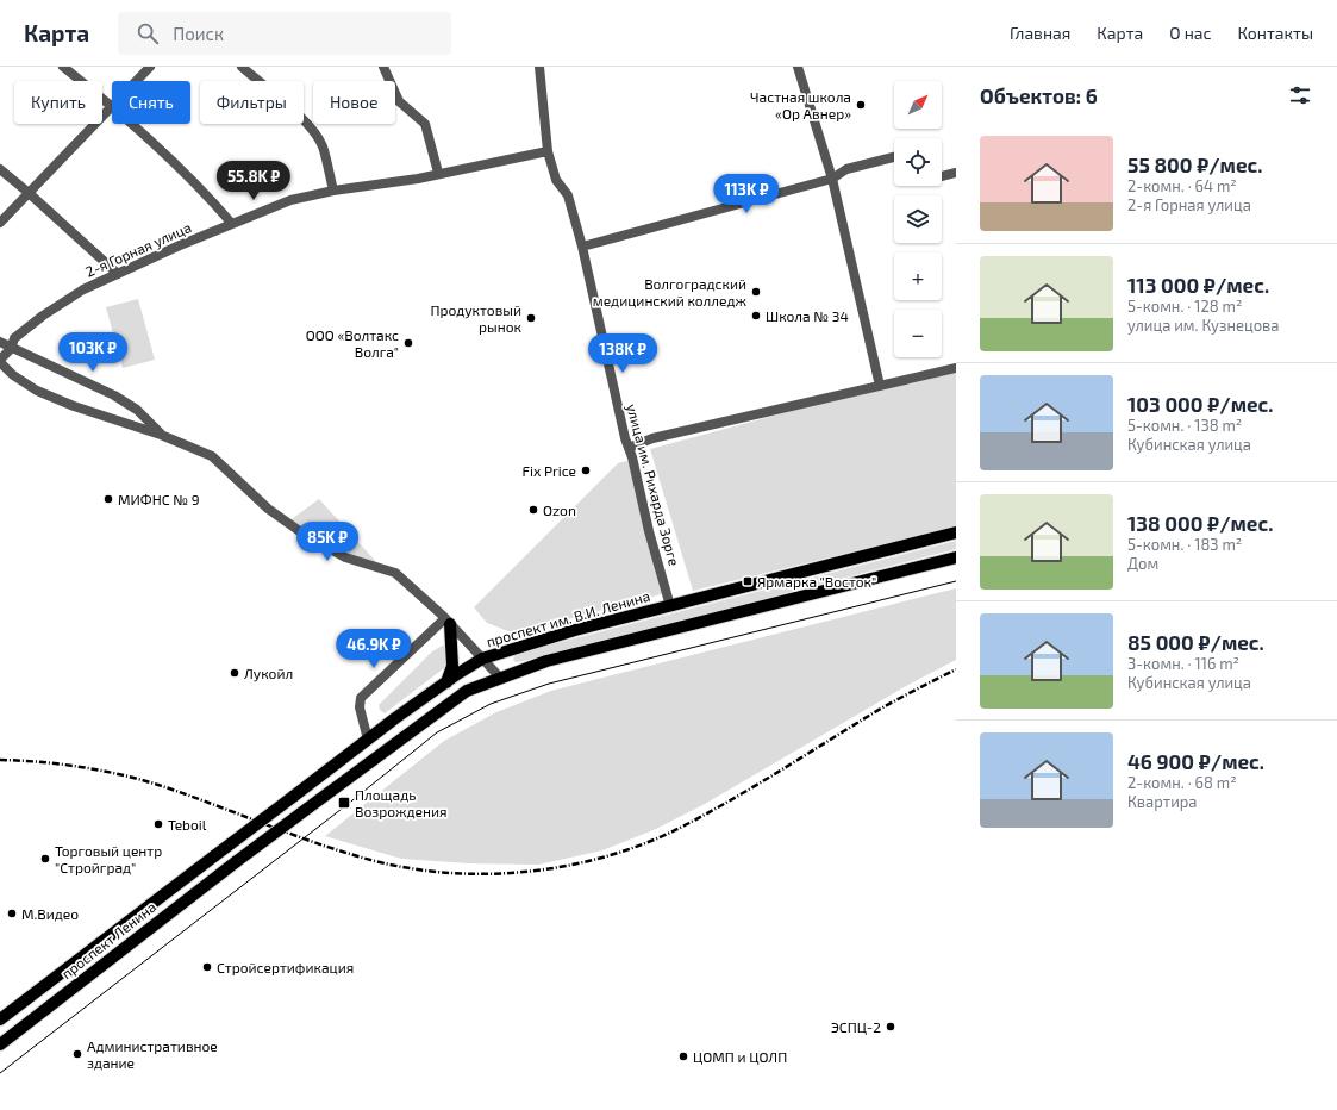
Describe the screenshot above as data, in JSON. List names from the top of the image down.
{
  "streets": {
    "main road": ["проспект им. В.И. Ленина", "проспект Ленина"],
    "street": ["2-я Горная улица", "улица им. Рихарда Зорге"]
  },
  "crossings": [
    ["2-я Горная улица", "улица им. Рихарда Зорге"],
    ["улица им. Рихарда Зорге", "проспект им. В.И. Ленина"],
    ["проспект им. В.И. Ленина", "проспект Ленина"]
  ],
  "places": {
    "other": [
      "Частная школа «Ор Авнер»",
      "Волгоградский медицинский колледж",
      "Школа № 34",
      "Продуктовый рынок",
      "ООО «Волтакс Волга\"",
      "Fix Price",
      "МИФНС № 9",
      "Ozon",
      "Лукойл",
      "Teboil",
      "Торговый центр \"Стройград\"",
      "М.Видео",
      "Стройсертификация",
      "ЭСПЦ-2",
      "Административное здание",
      "ЦОМП и ЦОЛП"
    ],
    "transit": ["Ярмарка \"Восток\"", "Площадь Возрождения"]
  },
  "north": "top right",
  "page": {
    "header": "Карта",
    "search": "Поиск",
    "nav": [
      "Главная",
      "Карта",
      "О нас",
      "Контакты"
    ],
    "heading": "Объектов: 6",
    "map_buttons": ["+", "−"],
    "chip": [
      "Купить",
      "Снять",
      "Фильтры",
      "Новое"
    ],
    "list": [
      {
        "name": "55 800 ₽/мес.",
        "note": "2-комн. · 64 m² · 2-я Горная улица"
      },
      {
        "name": "113 000 ₽/мес.",
        "note": "5-комн. · 128 m² · улица им. Кузнецова"
      },
      {
        "name": "103 000 ₽/мес.",
        "note": "5-комн. · 138 m² · Кубинская улица"
      },
      {
        "name": "138 000 ₽/мес.",
        "note": "5-комн. · 183 m² · Дом"
      },
      {
        "name": "85 000 ₽/мес.",
        "note": "3-комн. · 116 m² · Кубинская улица"
      },
      {
        "name": "46 900 ₽/мес.",
        "note": "2-комн. · 68 m² · Квартира"
      }
    ],
    "price": [
      "55.8K ₽",
      "113K ₽",
      "103K ₽",
      "138K ₽",
      "85K ₽",
      "46.9K ₽"
    ]
  }
}
